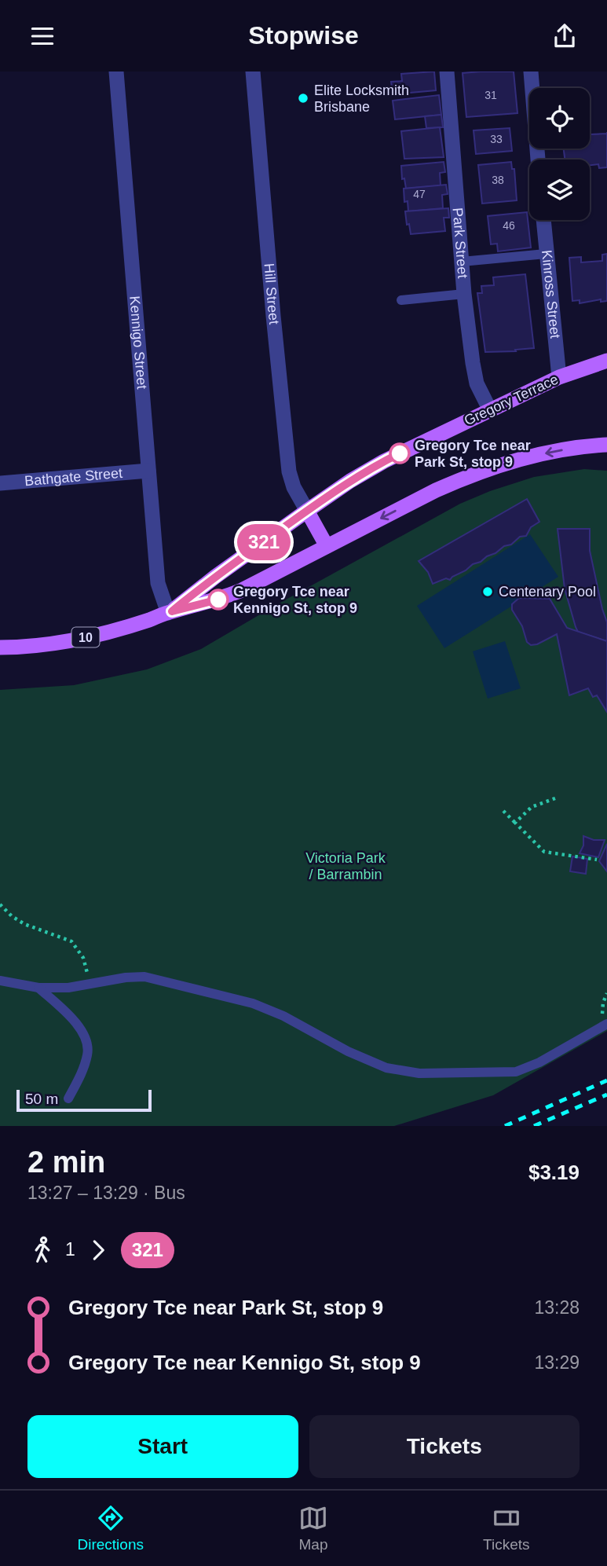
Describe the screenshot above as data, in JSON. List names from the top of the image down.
{
  "streets": {
    "main road": ["Gregory Terrace", "10"],
    "street": [
      "Park Street",
      "Hill Street",
      "Kinross Street",
      "Kennigo Street",
      "Bathgate Street"
    ]
  },
  "crossings": [
    ["Park Street", "Gregory Terrace"],
    ["Hill Street", "Gregory Terrace"],
    ["Kinross Street", "Gregory Terrace"],
    ["Kennigo Street", "Gregory Terrace"],
    ["Kennigo Street", "Bathgate Street"]
  ],
  "parks": ["Victoria Park / Barrambin"],
  "places": [
    "Elite Locksmith Brisbane",
    "Gregory Tce near Park St, stop 9",
    "Centenary Pool",
    "Gregory Tce near Kennigo St, stop 9"
  ],
  "lines": ["bus line 321"],
  "house_numbers": [
    "31",
    "33",
    "38",
    "47",
    "46"
  ],
  "scale_bar": "50 m",
  "page": {
    "header": "Stopwise",
    "on_map": "321",
    "scale": "50 m",
    "heading": ["2 min", "13:27 – 13:29 · Bus", "$3.19"],
    "legs": ["1", "321"],
    "list": [
      {
        "name": "Gregory Tce near Park St, stop 9",
        "value": "13:28"
      },
      {
        "name": "Gregory Tce near Kennigo St, stop 9",
        "value": "13:29"
      }
    ],
    "buttons": ["Start", "Tickets"],
    "tabs": ["Directions", "Map", "Tickets"]
  }
}
